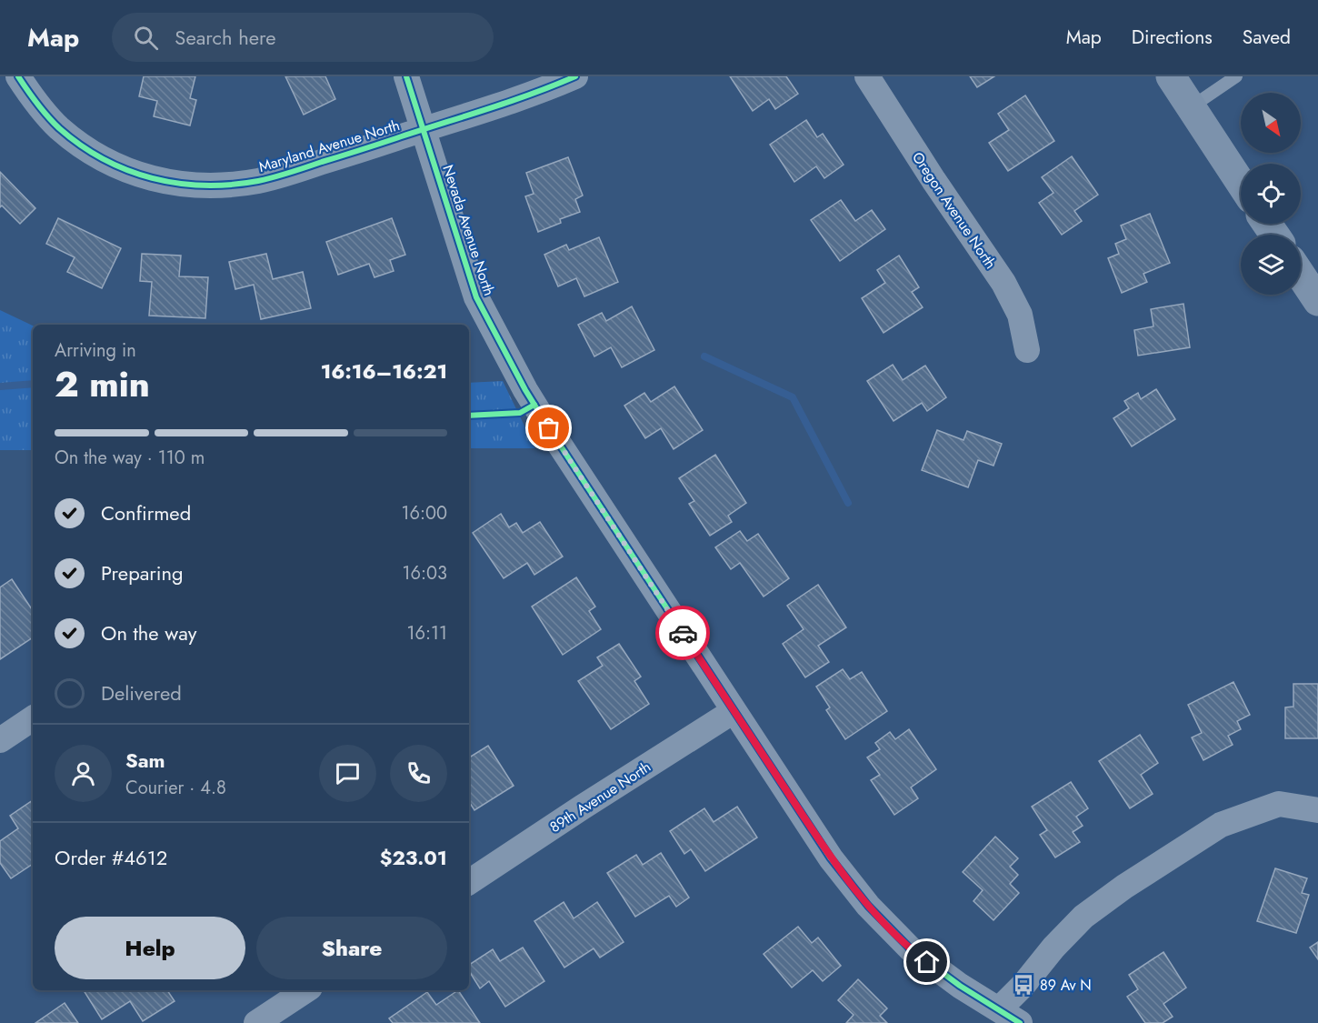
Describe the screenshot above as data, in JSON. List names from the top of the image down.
{
  "streets": {
    "street": [
      "Maryland Avenue North",
      "Oregon Avenue North",
      "Nevada Avenue North",
      "89th Avenue North"
    ]
  },
  "crossings": [
    ["Maryland Avenue North", "Nevada Avenue North"],
    ["Nevada Avenue North", "89th Avenue North"]
  ],
  "places": {
    "bus stop": ["89 Av N"]
  },
  "north": "bottom right",
  "page": {
    "header": "Map",
    "search": "Search here",
    "nav": ["Map", "Directions", "Saved"],
    "heading": ["2 min", "Arriving in", "16:16–16:21"],
    "panel": [
      "Sam",
      "Courier · 4.8",
      "Order #4612",
      "$23.01"
    ],
    "bar": "On the way · 110 m",
    "list": [
      ["Confirmed", "16:00"],
      ["Preparing", "16:03"],
      ["On the way", "16:11"],
      "Delivered"
    ],
    "buttons": ["Help", "Share"]
  }
}
